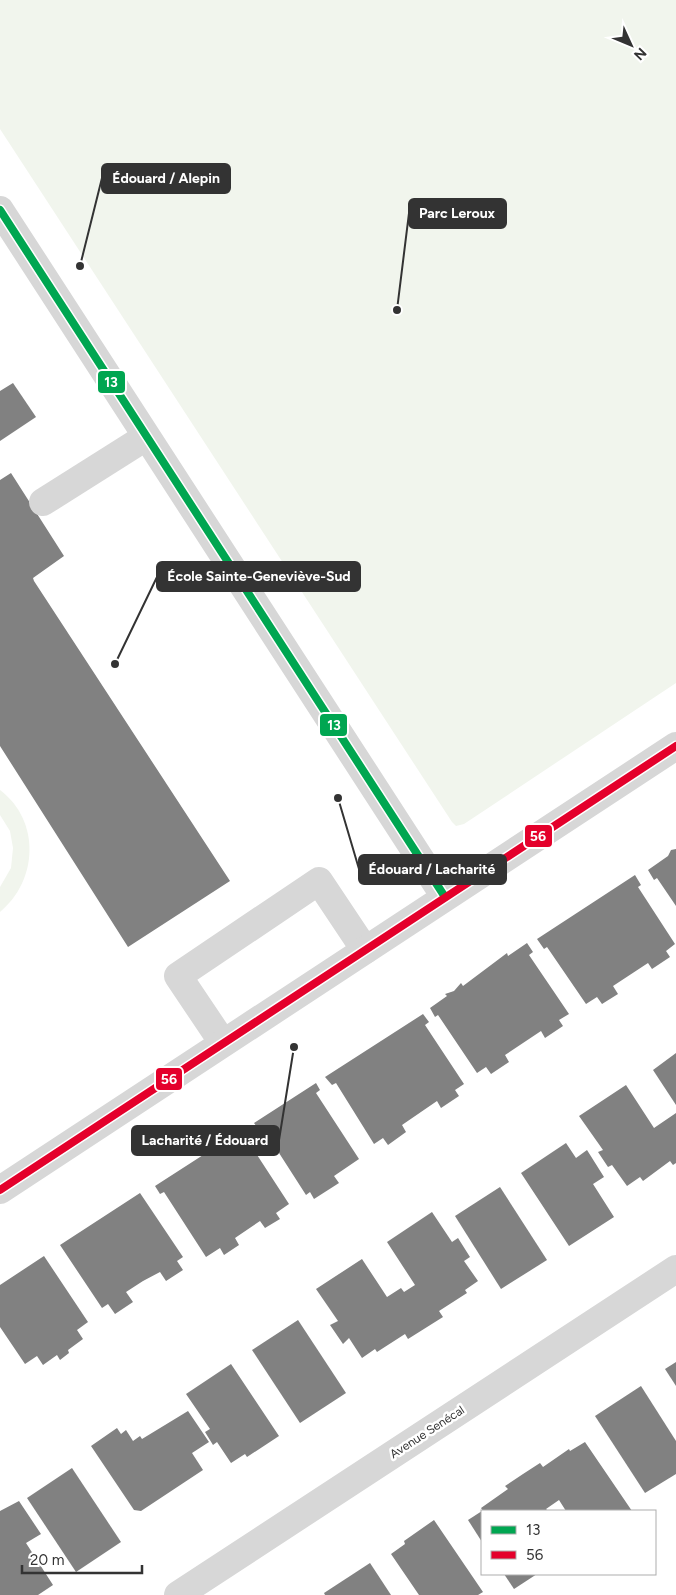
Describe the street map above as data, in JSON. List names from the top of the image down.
{
  "streets": {
    "street": ["Avenue Senécal"]
  },
  "places": [
    "Édouard / Alepin",
    "Parc Leroux",
    "École Sainte-Geneviève-Sud",
    "Édouard / Lacharité",
    "Lacharité / Édouard"
  ],
  "lines": ["transit line 13", "transit line 56"],
  "legend": ["13", "56"],
  "scale_bar": "20 m",
  "north": "bottom right"
}
